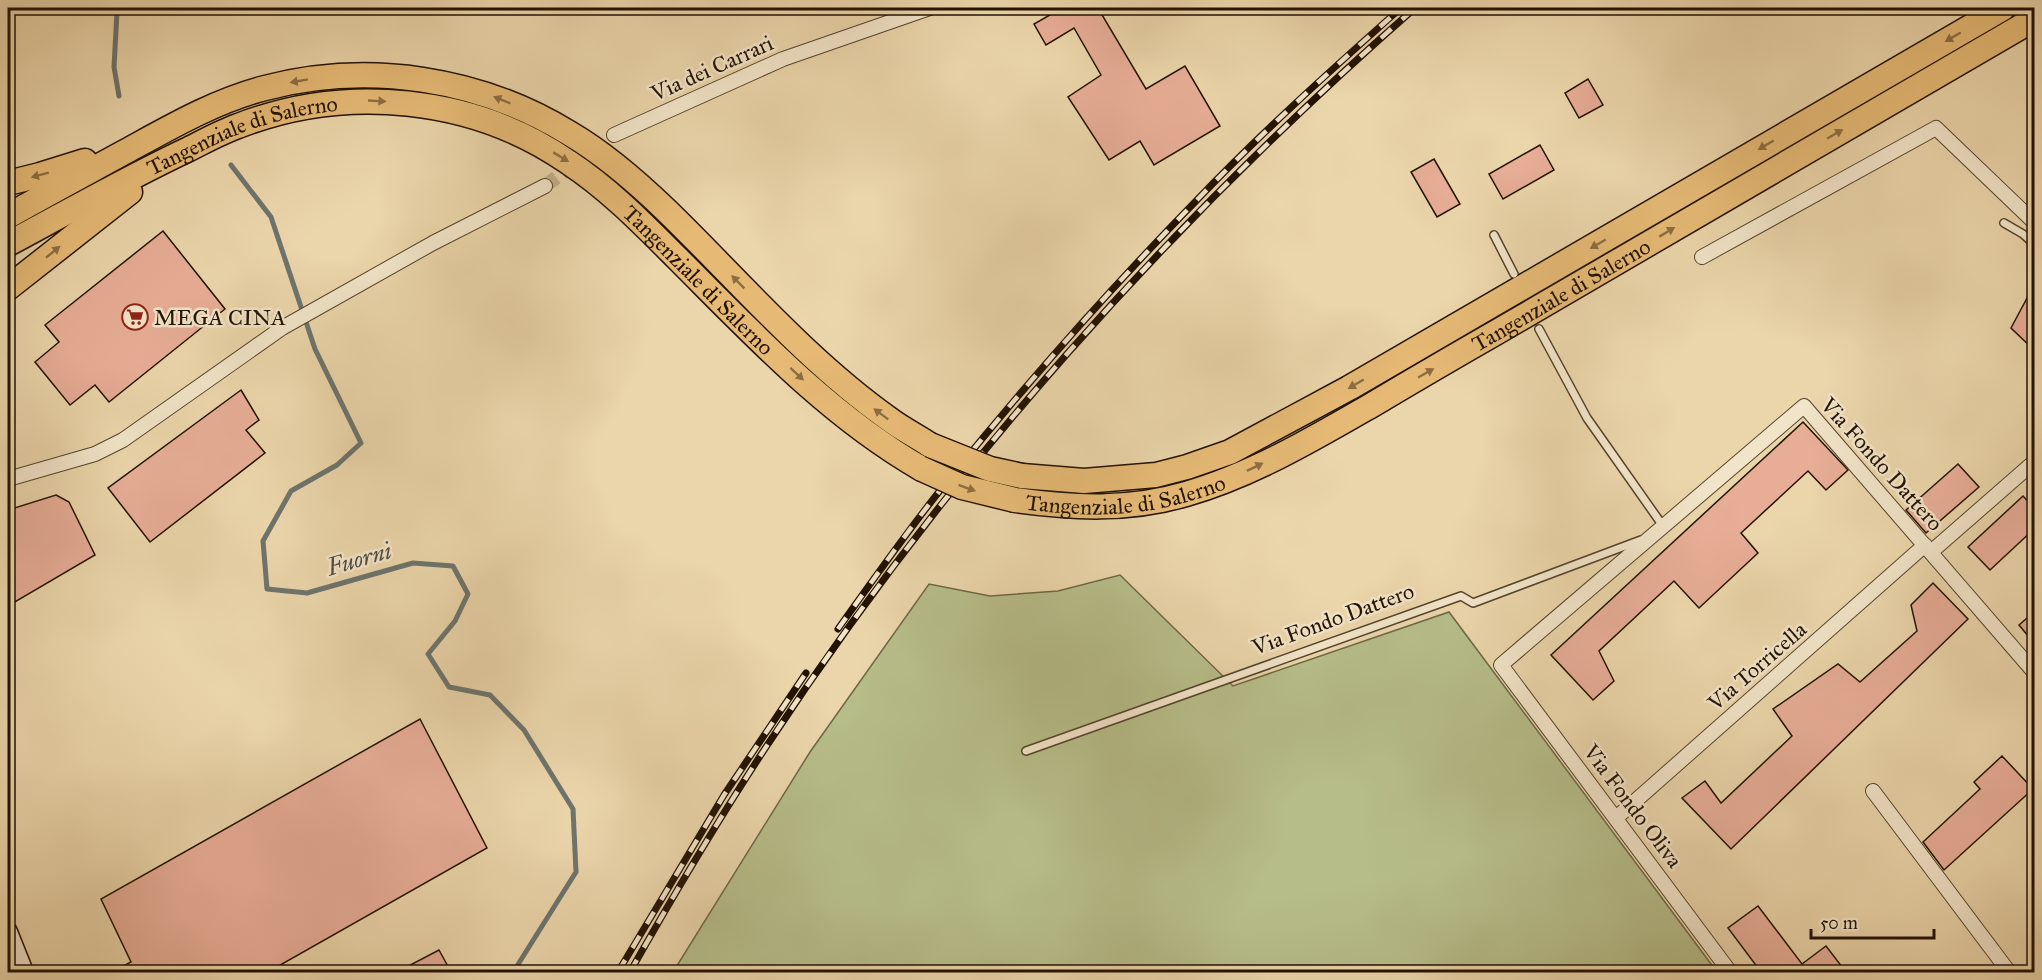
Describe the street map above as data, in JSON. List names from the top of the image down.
{
  "streets": {
    "highway": ["Tangenziale di Salerno"],
    "street": [
      "Via dei Carrari",
      "Via Fondo Dattero",
      "Via Torricella",
      "Via Fondo Oliva"
    ]
  },
  "crossings": [
    ["Via Fondo Dattero", "Via Torricella"],
    ["Via Fondo Dattero", "Via Fondo Oliva"],
    ["Via Torricella", "Via Fondo Oliva"]
  ],
  "water": ["Fuorni"],
  "places": {
    "supermarket": ["MEGA CINA"]
  },
  "scale_bar": "50 m"
}
